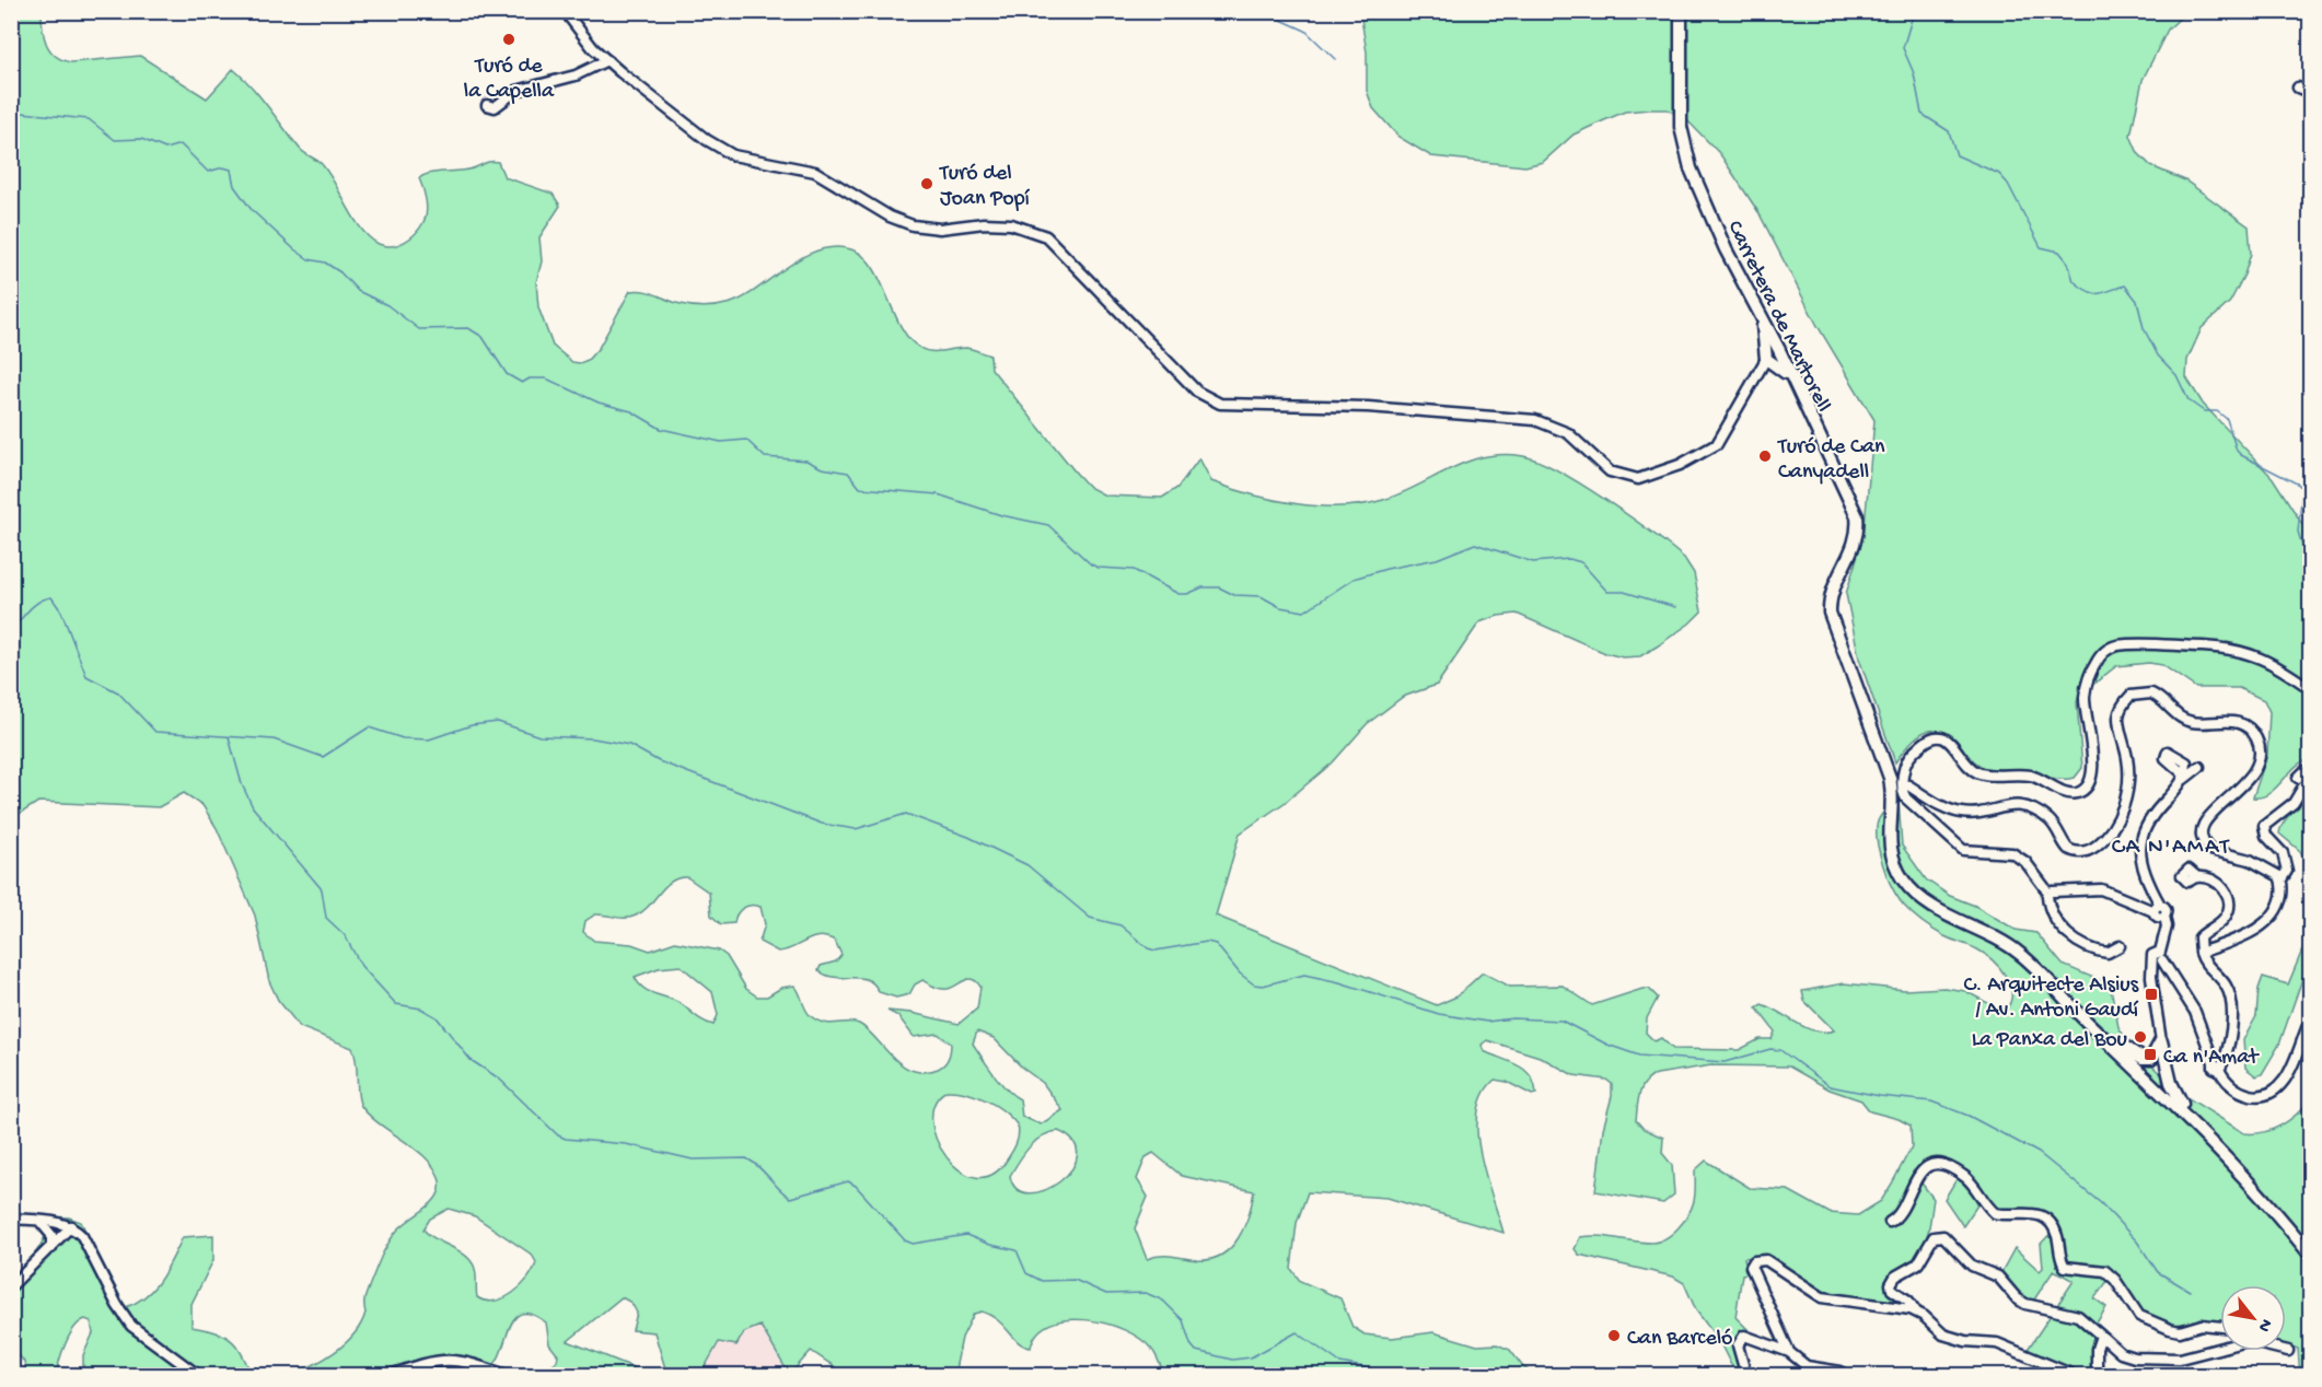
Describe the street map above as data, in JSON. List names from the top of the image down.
{
  "streets": {
    "main road": ["Carretera de Martorell"]
  },
  "districts": ["CA N'AMAT"],
  "places": {
    "other": [
      "Turó de la Capella",
      "Turó del Joan Popí",
      "Turó de Can Canyadell",
      "La Panxa del Bou",
      "Can Barceló"
    ],
    "transit": ["C. Arquitecte Alsius / Av. Antoni Gaudí", "Ca n'Amat"]
  },
  "north": "bottom right"
}
